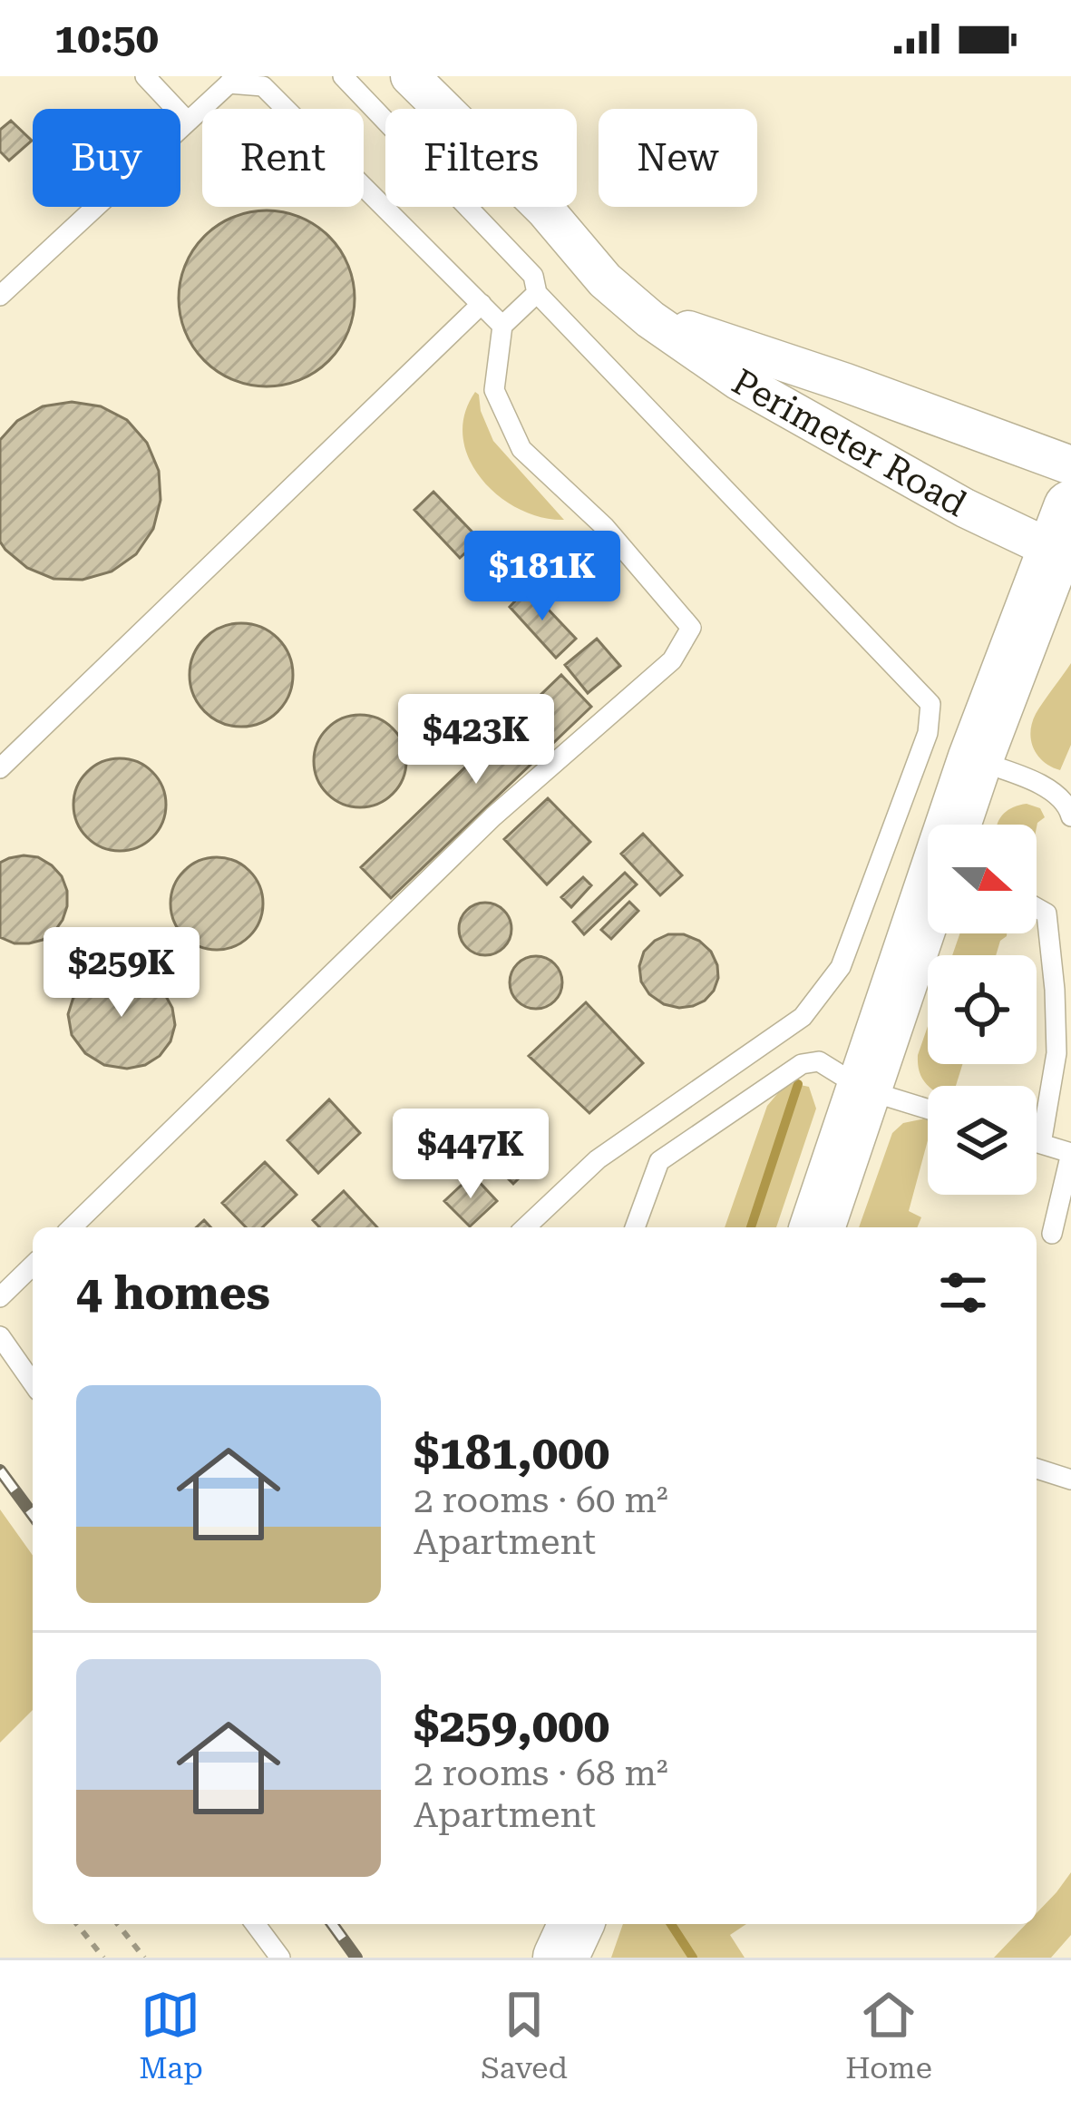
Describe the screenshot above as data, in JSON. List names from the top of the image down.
{
  "streets": {
    "street": ["Perimeter Road"]
  },
  "north": "right",
  "page": {
    "status": "10:50",
    "chip": [
      "Buy",
      "Rent",
      "Filters",
      "New"
    ],
    "price": [
      "$181K",
      "$423K",
      "$259K",
      "$447K"
    ],
    "heading": "4 homes",
    "list": [
      {
        "name": "$181,000",
        "note": "2 rooms · 60 m² · Apartment"
      },
      {
        "name": "$259,000",
        "note": "2 rooms · 68 m² · Apartment"
      }
    ],
    "tabs": ["Map", "Saved", "Home"]
  }
}
